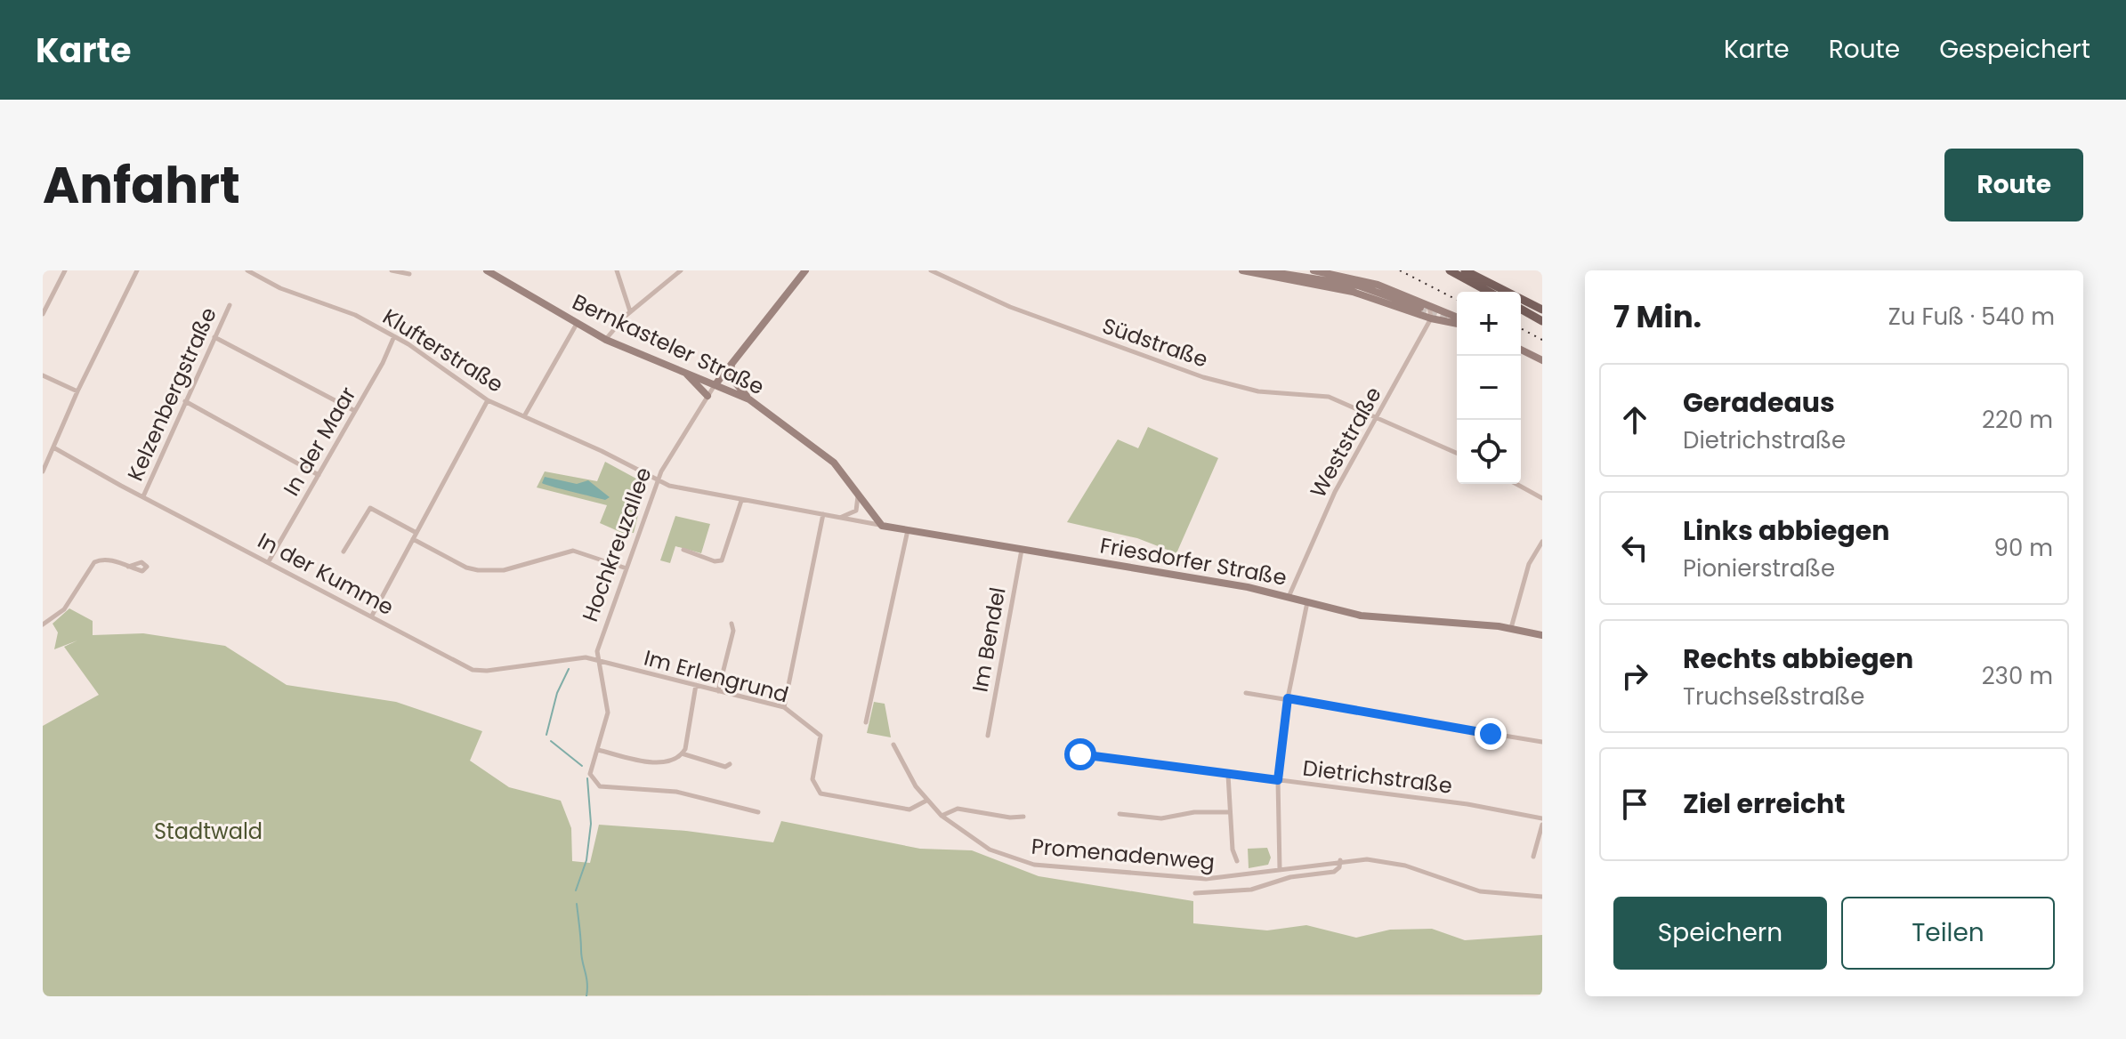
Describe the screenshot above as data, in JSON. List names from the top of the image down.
{
  "streets": {
    "street": [
      "Südstraße",
      "Bernkasteler Straße",
      "Klufterstraße",
      "Kelzenbergstraße",
      "In der Maar",
      "Weststraße",
      "Hochkreuzallee",
      "Friesdorfer Straße",
      "In der Kumme",
      "Im Bendel",
      "Im Erlengrund",
      "Dietrichstraße",
      "Promenadenweg"
    ]
  },
  "crossings": [
    ["Südstraße", "Weststraße"],
    ["Bernkasteler Straße", "Hochkreuzallee"],
    ["Bernkasteler Straße", "Friesdorfer Straße"],
    ["Klufterstraße", "In der Maar"],
    ["Klufterstraße", "Hochkreuzallee"],
    ["Klufterstraße", "Friesdorfer Straße"],
    ["Kelzenbergstraße", "In der Kumme"],
    ["In der Maar", "In der Kumme"],
    ["Weststraße", "Friesdorfer Straße"],
    ["Hochkreuzallee", "Friesdorfer Straße"],
    ["Hochkreuzallee", "In der Kumme"],
    ["Hochkreuzallee", "Im Erlengrund"],
    ["Friesdorfer Straße", "Im Bendel"],
    ["In der Kumme", "Im Erlengrund"],
    ["Im Erlengrund", "Promenadenweg"]
  ],
  "parks": ["Stadtwald"],
  "page": {
    "header": "Karte",
    "nav": ["Karte", "Route", "Gespeichert"],
    "title": "Anfahrt",
    "buttons": [
      "Route",
      ["Speichern", "Teilen"]
    ],
    "heading": ["7 Min.", "Zu Fuß · 540 m"],
    "map_buttons": ["+", "−"],
    "list": [
      ["Geradeaus", "Dietrichstraße", "220 m"],
      ["Links abbiegen", "Pionierstraße", "90 m"],
      ["Rechts abbiegen", "Truchseßstraße", "230 m"],
      "Ziel erreicht"
    ]
  }
}
